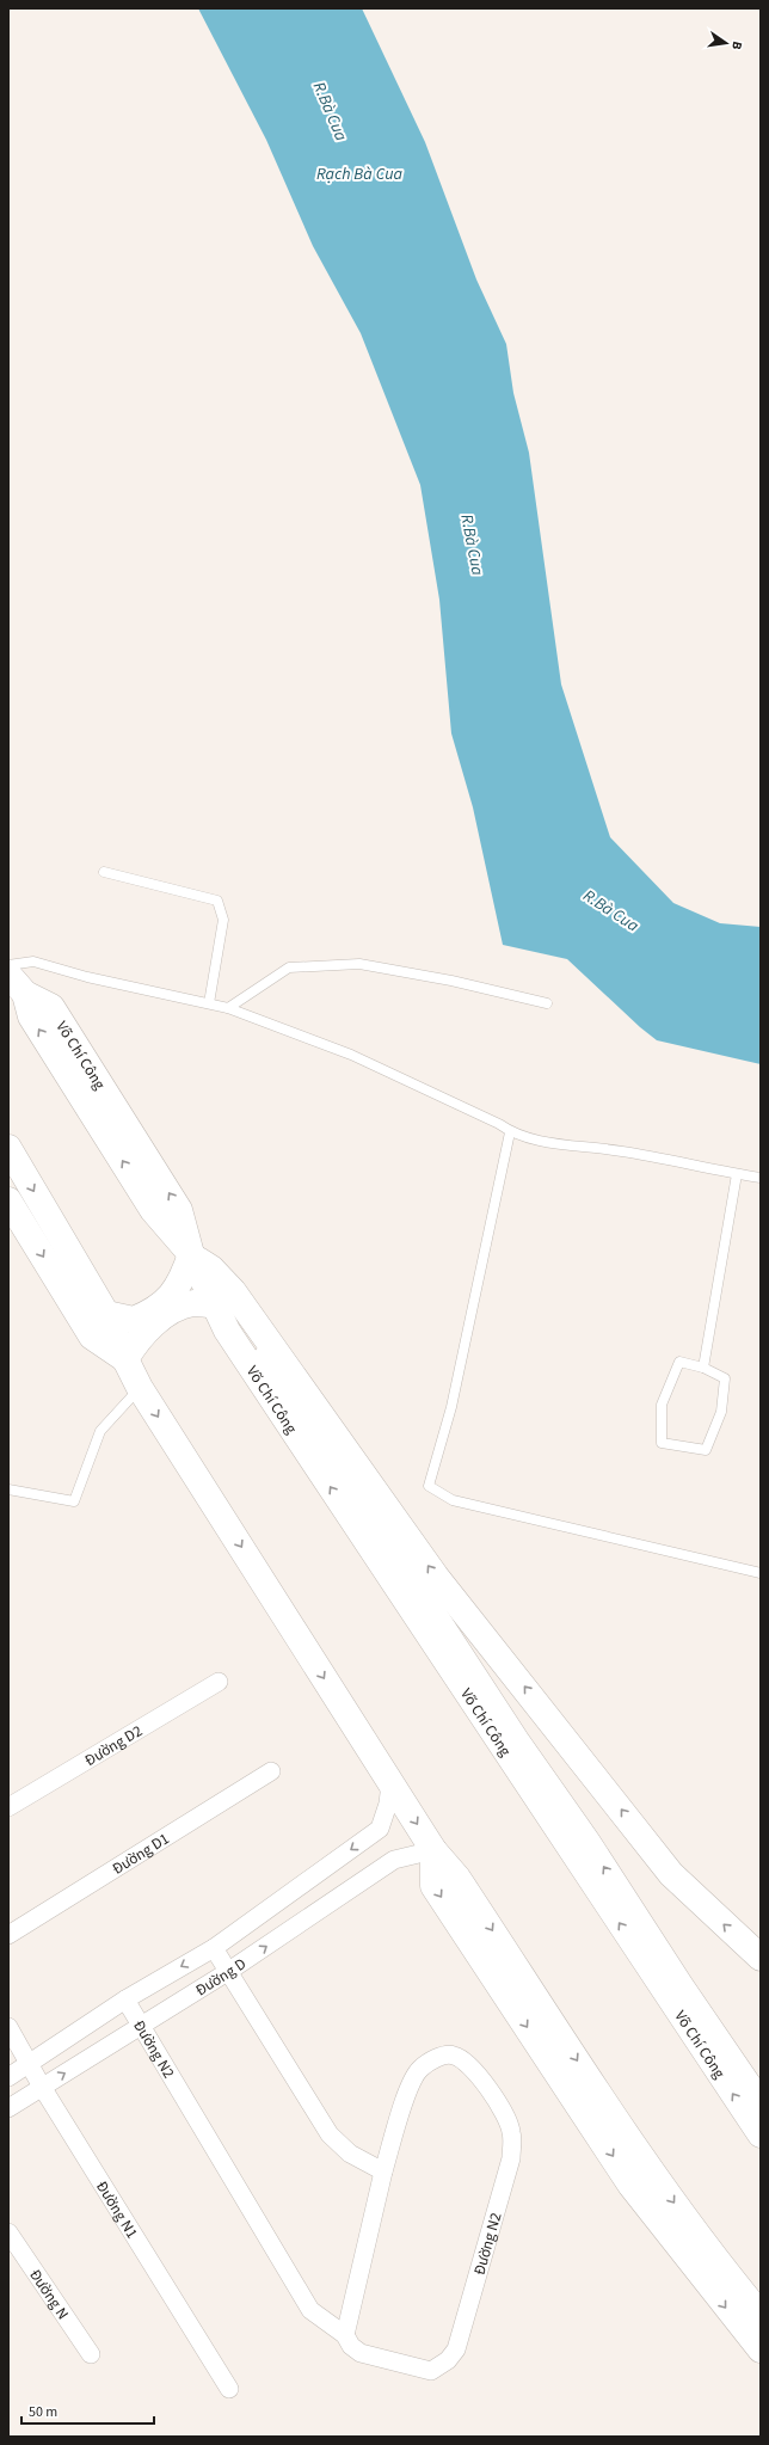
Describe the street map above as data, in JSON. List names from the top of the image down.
{
  "streets": {
    "main road": ["Võ Chí Công"],
    "street": [
      "Đường D2",
      "Đường D1",
      "Đường D",
      "Đường N2",
      "Đường N1",
      "Đường N"
    ]
  },
  "crossings": [
    ["Đường D", "Đường N2"],
    ["Đường D", "Đường N1"]
  ],
  "water": ["R.Bà Cua", "Rạch Bà Cua"],
  "scale_bar": "50 m",
  "north": "right"
}
